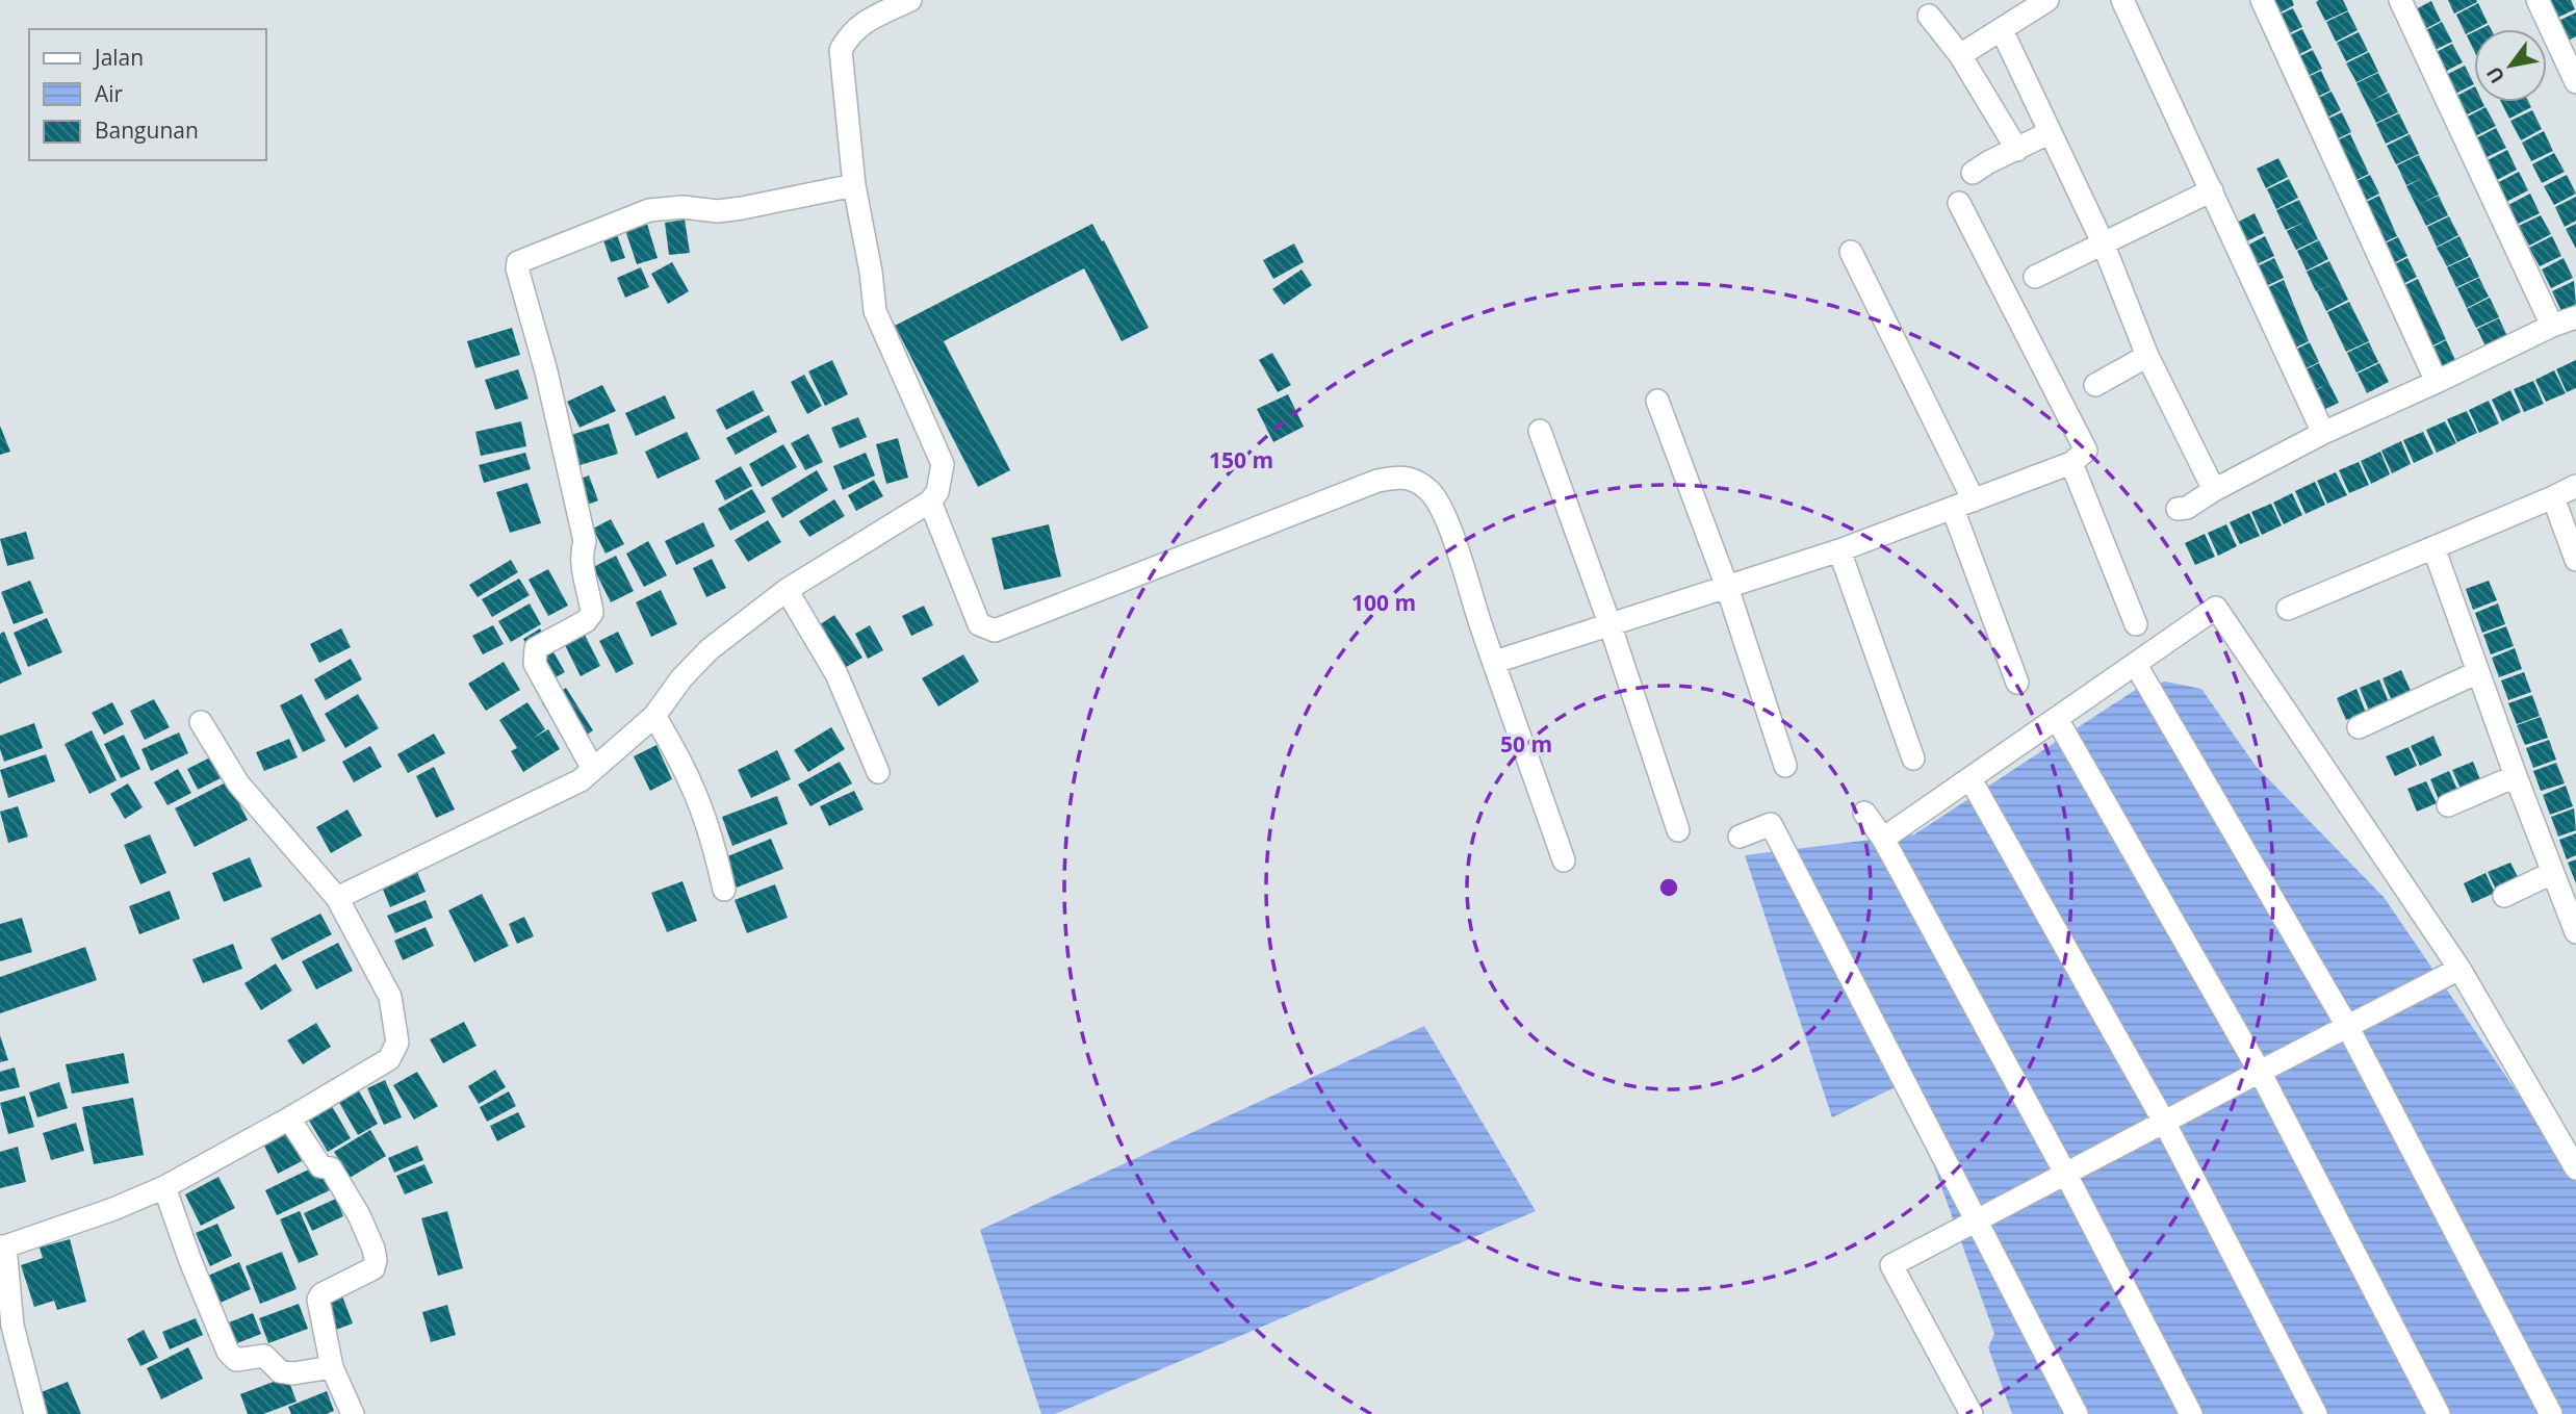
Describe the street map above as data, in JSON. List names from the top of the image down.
{
  "legend": ["Jalan", "Air", "Bangunan"],
  "north": "bottom left",
  "rings": ["150 m", "100 m", "50 m"]
}
